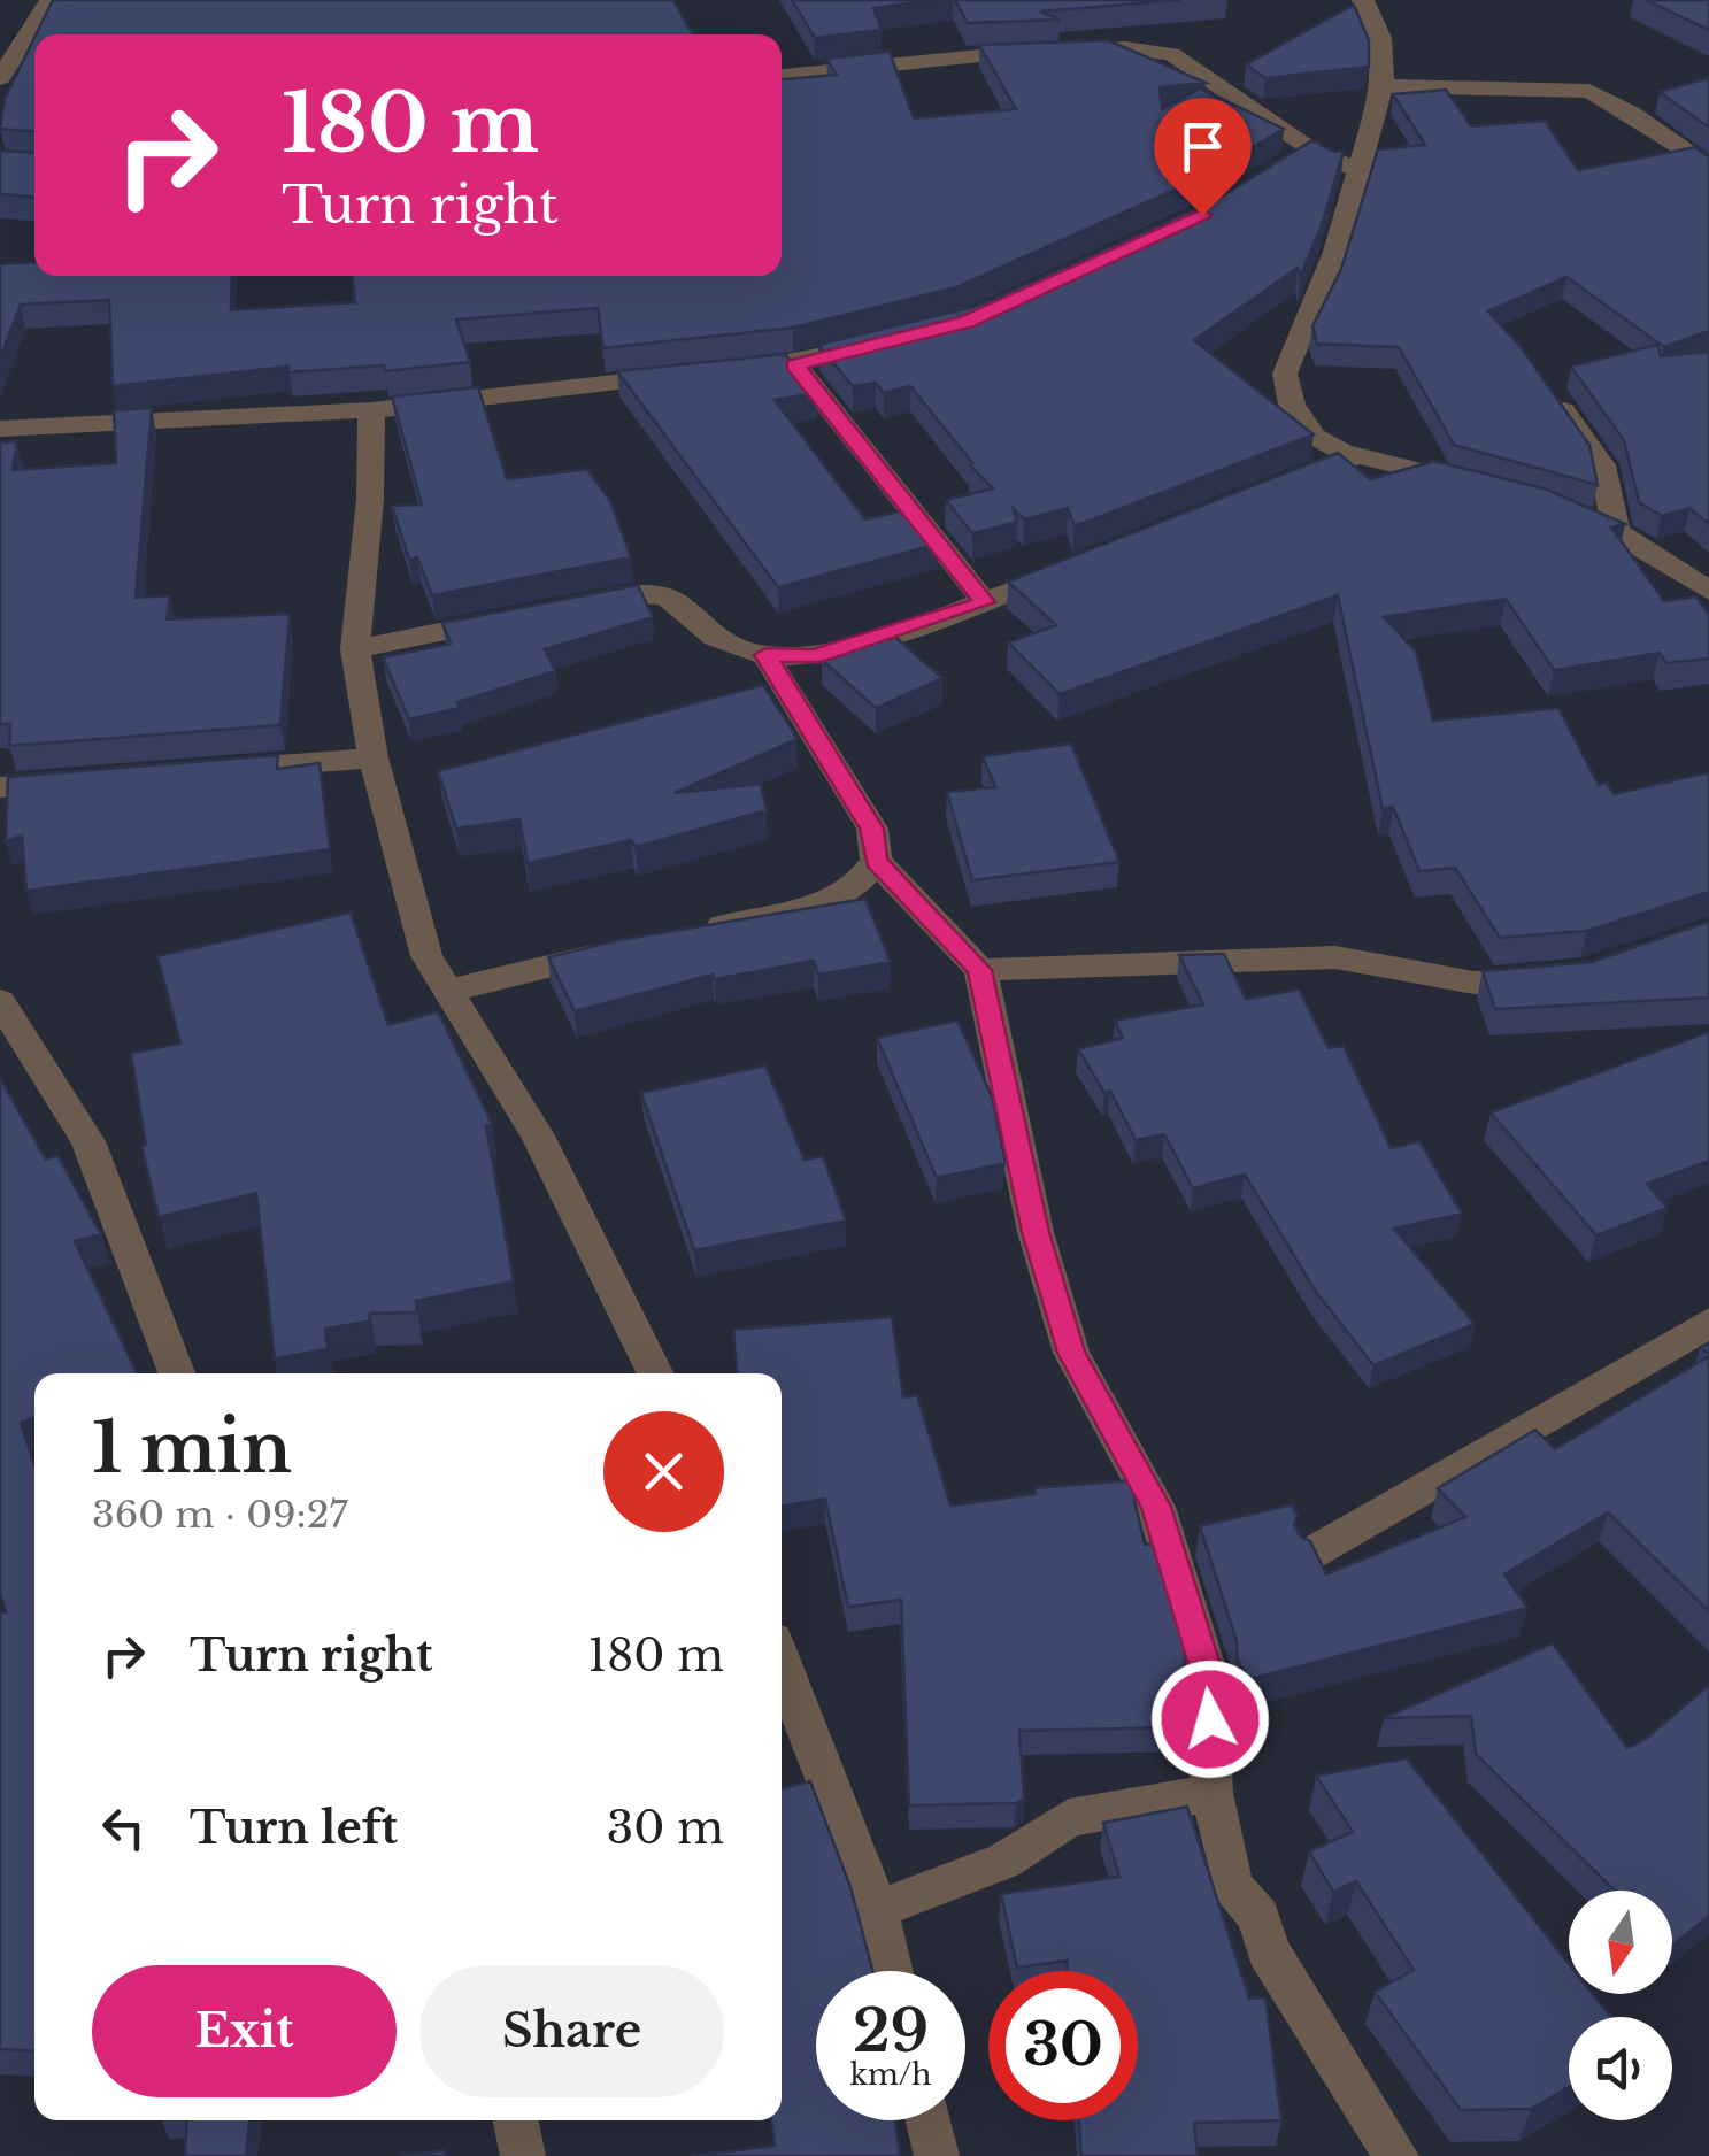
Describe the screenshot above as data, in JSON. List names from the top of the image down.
{
  "north": "bottom",
  "page": {
    "turn": ["180 m", "Turn right"],
    "heading": ["1 min", "360 m · 09:27"],
    "list": [
      {
        "name": "Turn right",
        "value": "180 m"
      },
      {
        "name": "Turn left",
        "value": "30 m"
      }
    ],
    "buttons": ["Exit", "Share"],
    "speed": "29 km/h",
    "limit": "30"
  }
}
